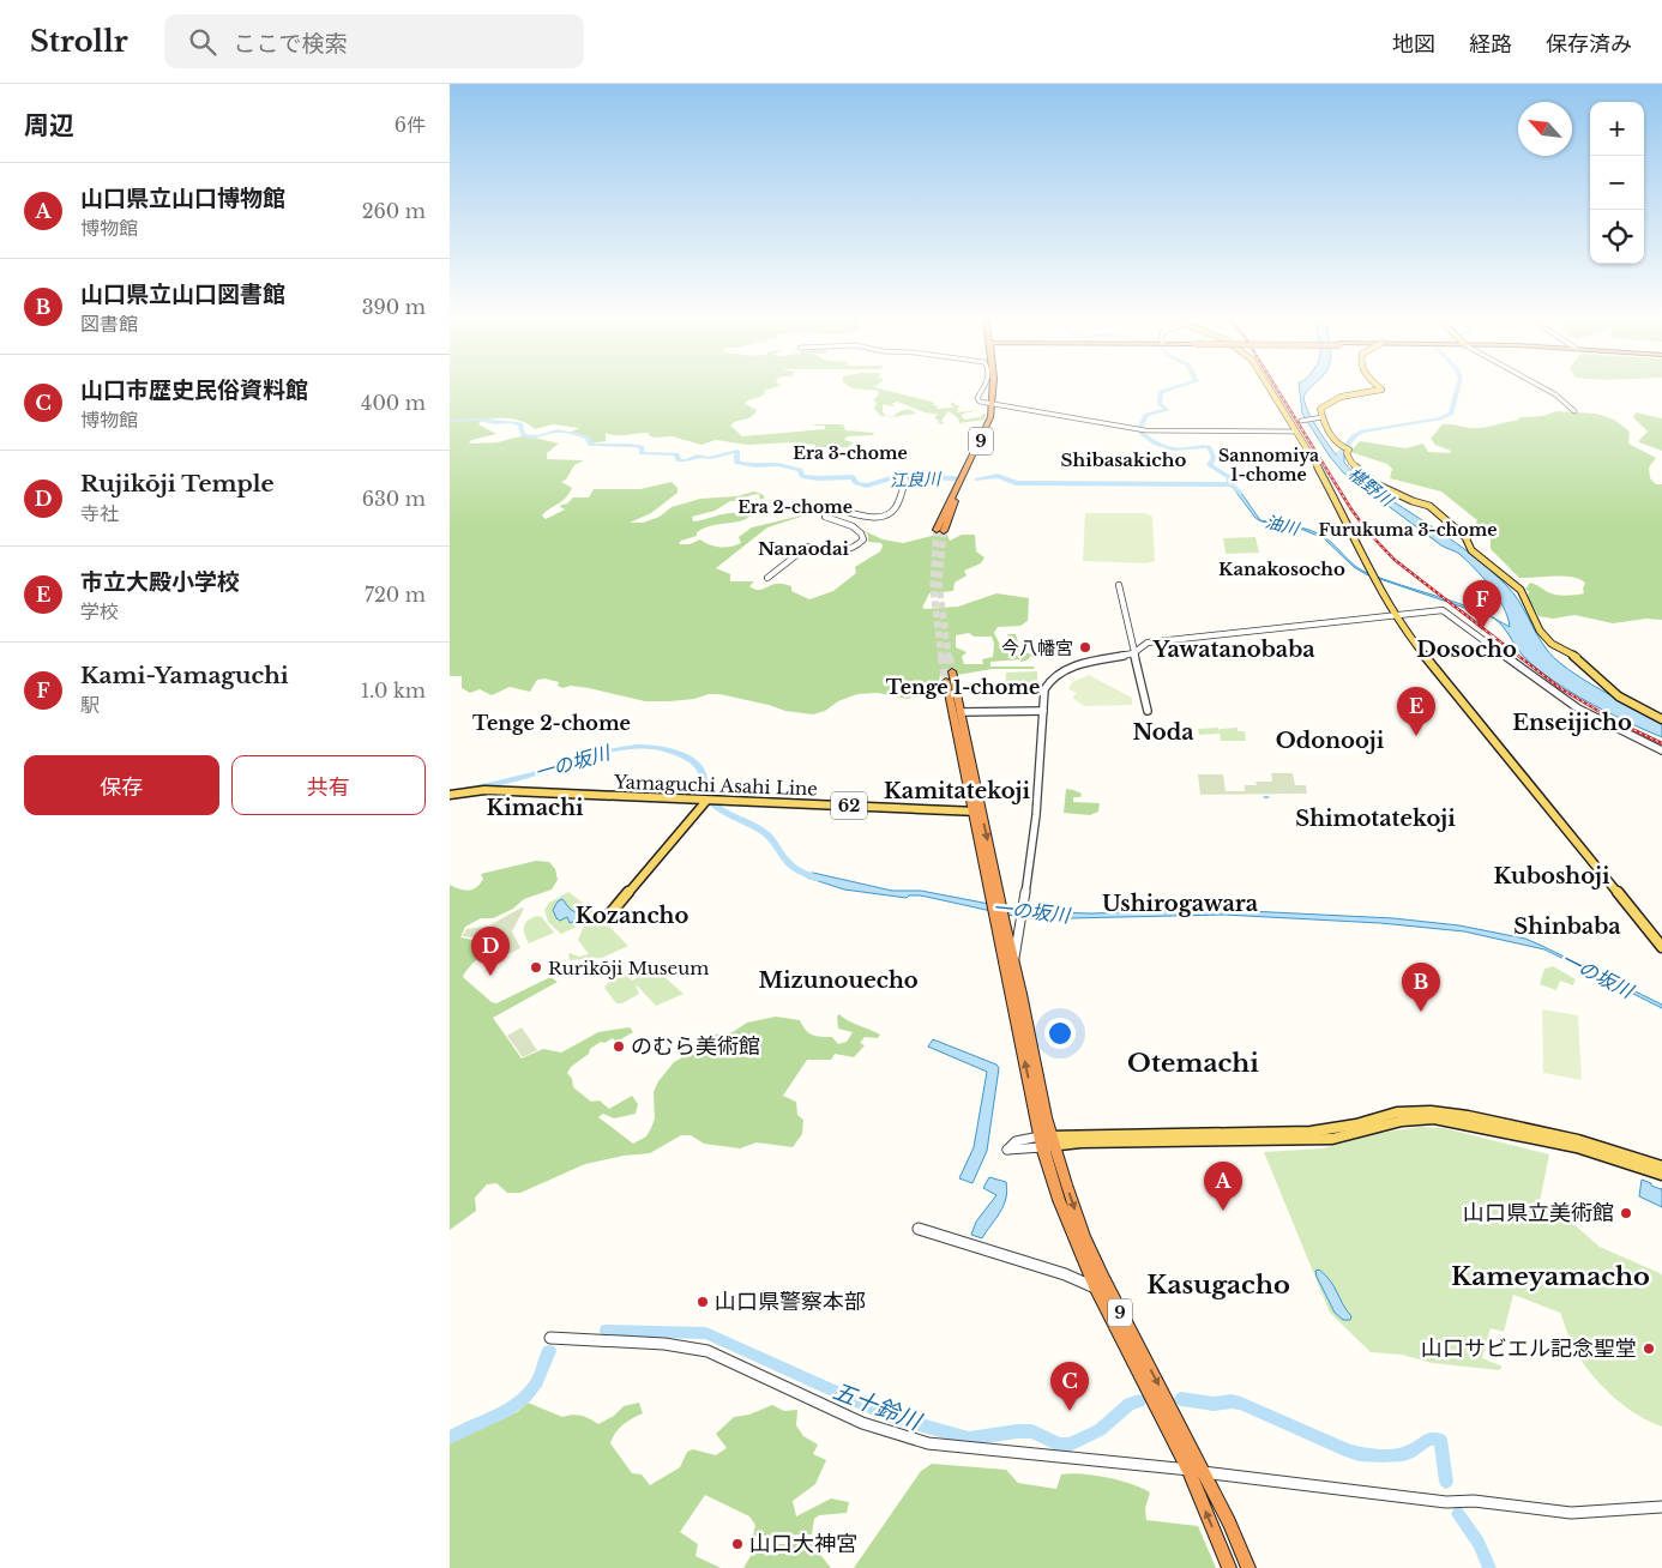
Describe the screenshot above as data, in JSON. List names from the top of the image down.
{
  "streets": {
    "highway": ["9"],
    "main road": ["Yamaguchi Asahi Line", "62"]
  },
  "crossings": [
    ["9", "Yamaguchi Asahi Line"]
  ],
  "districts": [
    "Era 3-chome",
    "Sannomiya 1-chome",
    "Shibasakicho",
    "Era 2-chome",
    "Furukuma 3-chome",
    "Nanaodai",
    "Kanakosocho",
    "Yawatanobaba",
    "Dosocho",
    "Tenge 1-chome",
    "Tenge 2-chome",
    "Enseijicho",
    "Noda",
    "Odonooji",
    "Kamitatekoji",
    "Kimachi",
    "Shimotatekoji",
    "Kuboshoji",
    "Ushirogawara",
    "Kozancho",
    "Shinbaba",
    "Mizunouecho",
    "Otemachi",
    "Kameyamacho",
    "Kasugacho"
  ],
  "water": [
    "江良川",
    "椹野川",
    "油川",
    "一の坂川",
    "五十鈴川"
  ],
  "places": [
    "今八幡宮",
    "Rurikōji Museum",
    "のむら美術館",
    "山口県立美術館",
    "山口県警察本部",
    "山口サビエル記念聖堂",
    "山口大神宮"
  ],
  "north": "top left",
  "page": {
    "header": "Strollr",
    "search": "ここで検索",
    "nav": ["地図", "経路", "保存済み"],
    "heading": ["周辺", "6件"],
    "map_buttons": ["+", "−"],
    "list": [
      {
        "mark": "A",
        "name": "山口県立山口博物館",
        "note": "博物館",
        "value": "260 m"
      },
      {
        "mark": "B",
        "name": "山口県立山口図書館",
        "note": "図書館",
        "value": "390 m"
      },
      {
        "mark": "C",
        "name": "山口市歴史民俗資料館",
        "note": "博物館",
        "value": "400 m"
      },
      {
        "mark": "D",
        "name": "Rujikōji Temple",
        "note": "寺社",
        "value": "630 m"
      },
      {
        "mark": "E",
        "name": "市立大殿小学校",
        "note": "学校",
        "value": "720 m"
      },
      {
        "mark": "F",
        "name": "Kami-Yamaguchi",
        "note": "駅",
        "value": "1.0 km"
      }
    ],
    "pins": [
      "F",
      "E",
      "D",
      "B",
      "A",
      "C"
    ],
    "buttons": ["保存", "共有"]
  }
}
